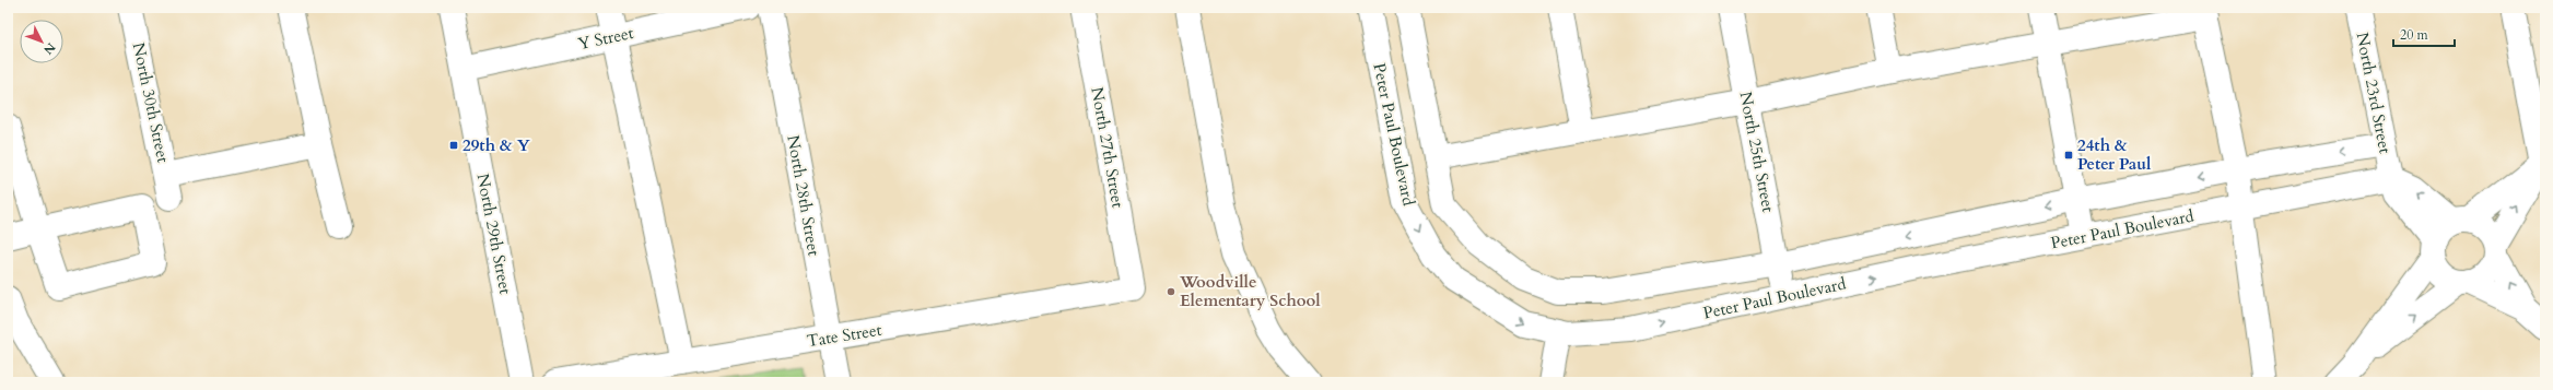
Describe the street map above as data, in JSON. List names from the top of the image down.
{
  "streets": {
    "street": [
      "Y Street",
      "North 23rd Street",
      "North 30th Street",
      "Peter Paul Boulevard",
      "North 27th Street",
      "North 25th Street",
      "North 28th Street",
      "North 29th Street",
      "Tate Street"
    ]
  },
  "crossings": [
    ["Y Street", "North 29th Street"],
    ["North 23rd Street", "Peter Paul Boulevard"],
    ["Peter Paul Boulevard", "North 25th Street"],
    ["North 27th Street", "Tate Street"],
    ["North 28th Street", "Tate Street"]
  ],
  "places": {
    "transit": ["29th & Y", "24th & Peter Paul"],
    "other": ["Woodville Elementary School"]
  },
  "scale_bar": "20 m",
  "north": "bottom right"
}
